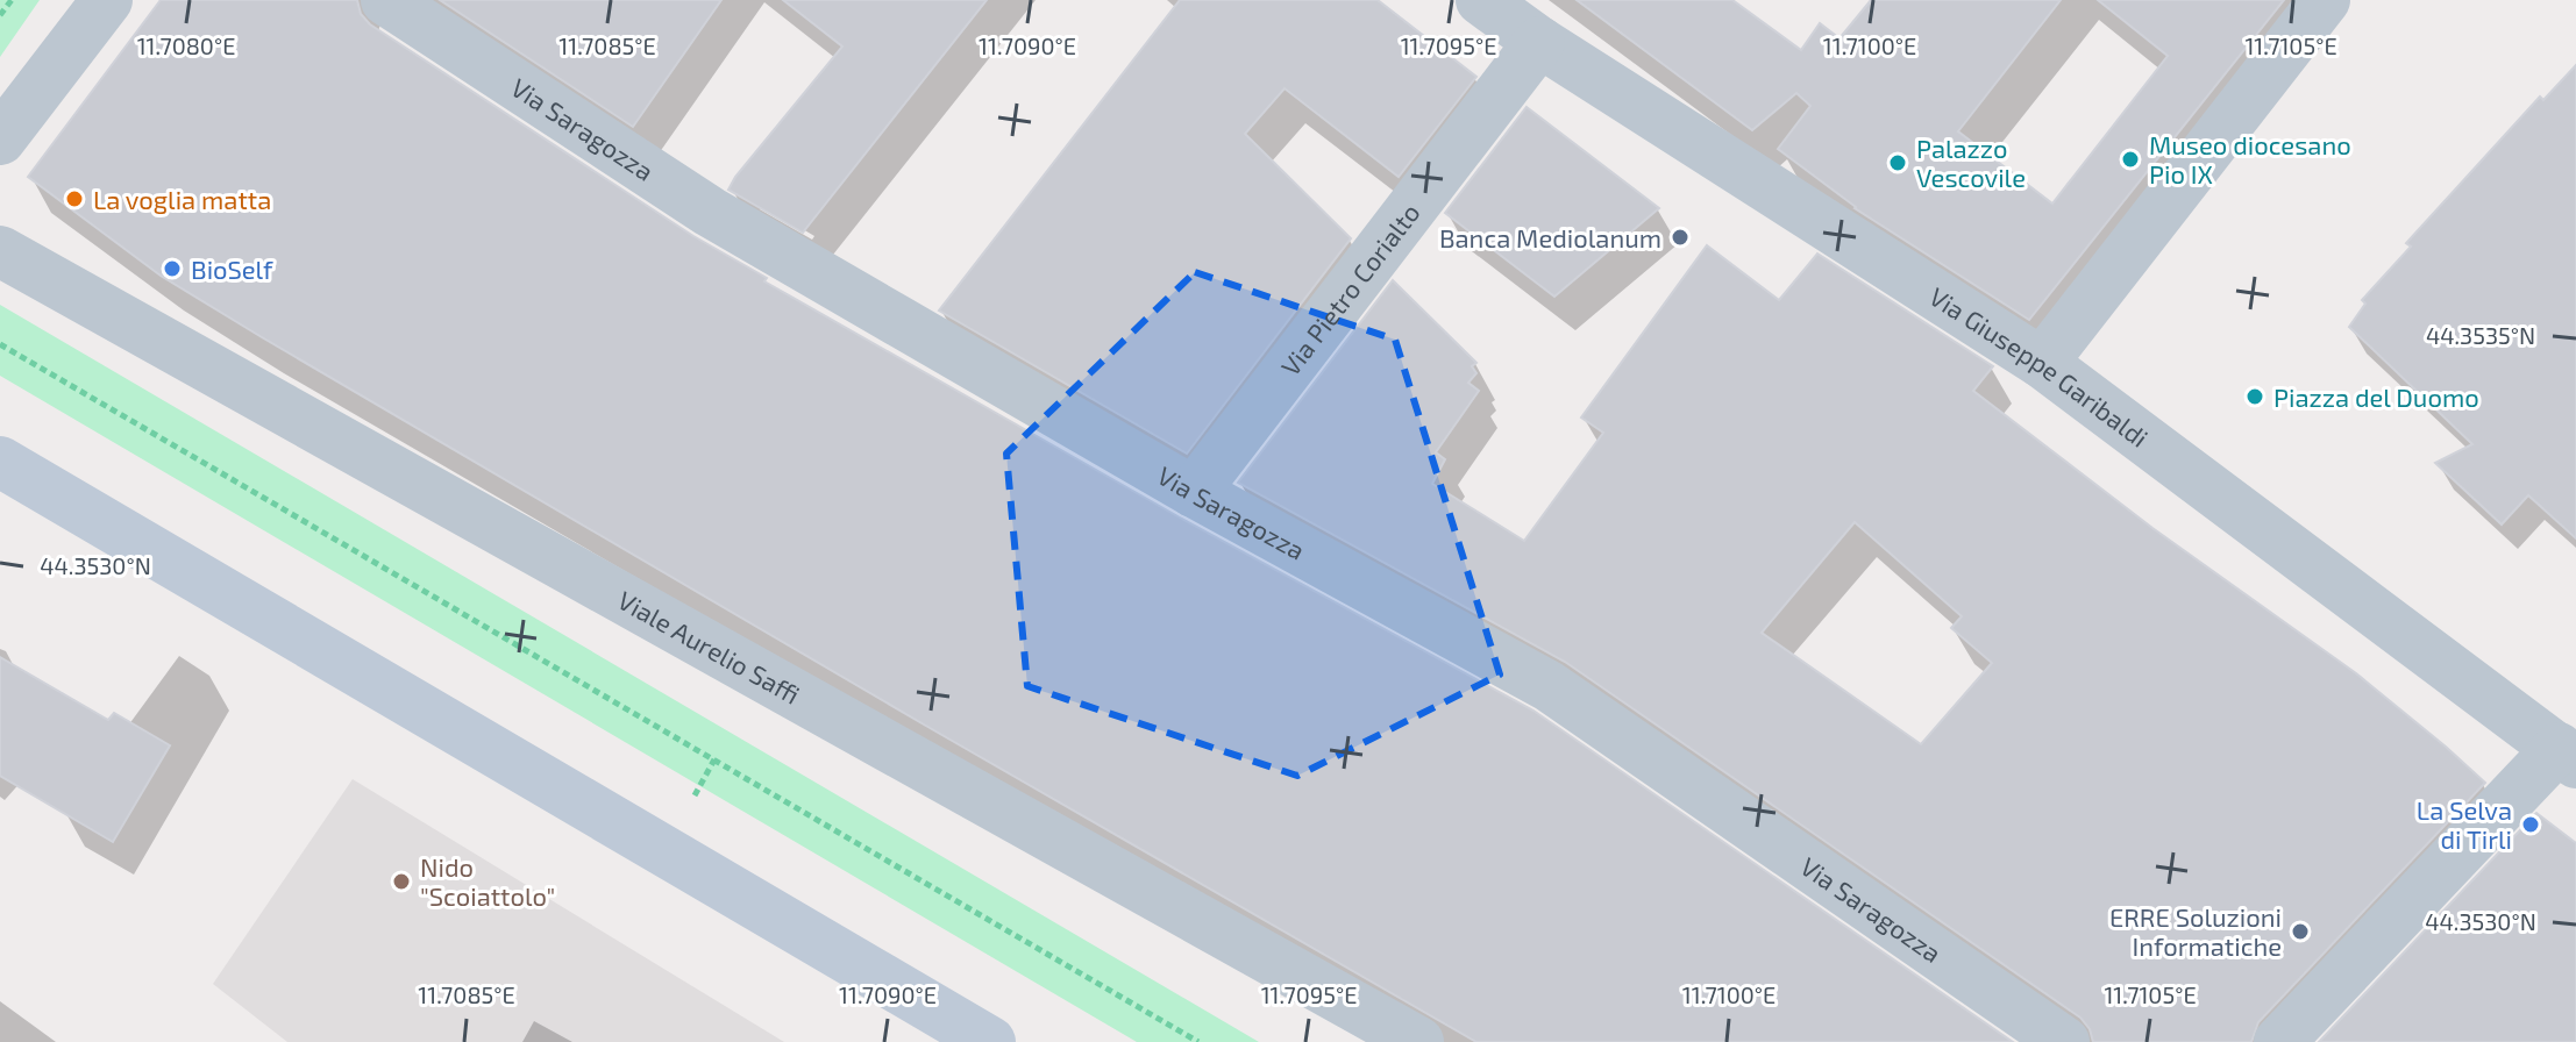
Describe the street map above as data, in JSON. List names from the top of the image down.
{
  "streets": {
    "street": [
      "Via Saragozza",
      "Via Pietro Corialto",
      "Via Giuseppe Garibaldi",
      "Viale Aurelio Saffi"
    ]
  },
  "crossings": [
    ["Via Saragozza", "Via Pietro Corialto"],
    ["Via Pietro Corialto", "Via Giuseppe Garibaldi"]
  ],
  "places": [
    "Museo diocesano Pio IX",
    "Palazzo Vescovile",
    "La voglia matta",
    "Banca Mediolanum",
    "BioSelf",
    "Piazza del Duomo",
    "La Selva di Tirli",
    "Nido \"Scoiattolo\"",
    "ERRE Soluzioni Informatiche"
  ],
  "coordinates": [
    "11.7080°E",
    "11.7085°E",
    "11.7090°E",
    "11.7095°E",
    "11.7100°E",
    "11.7105°E",
    "44.3535°N",
    "44.3530°N"
  ]
}
